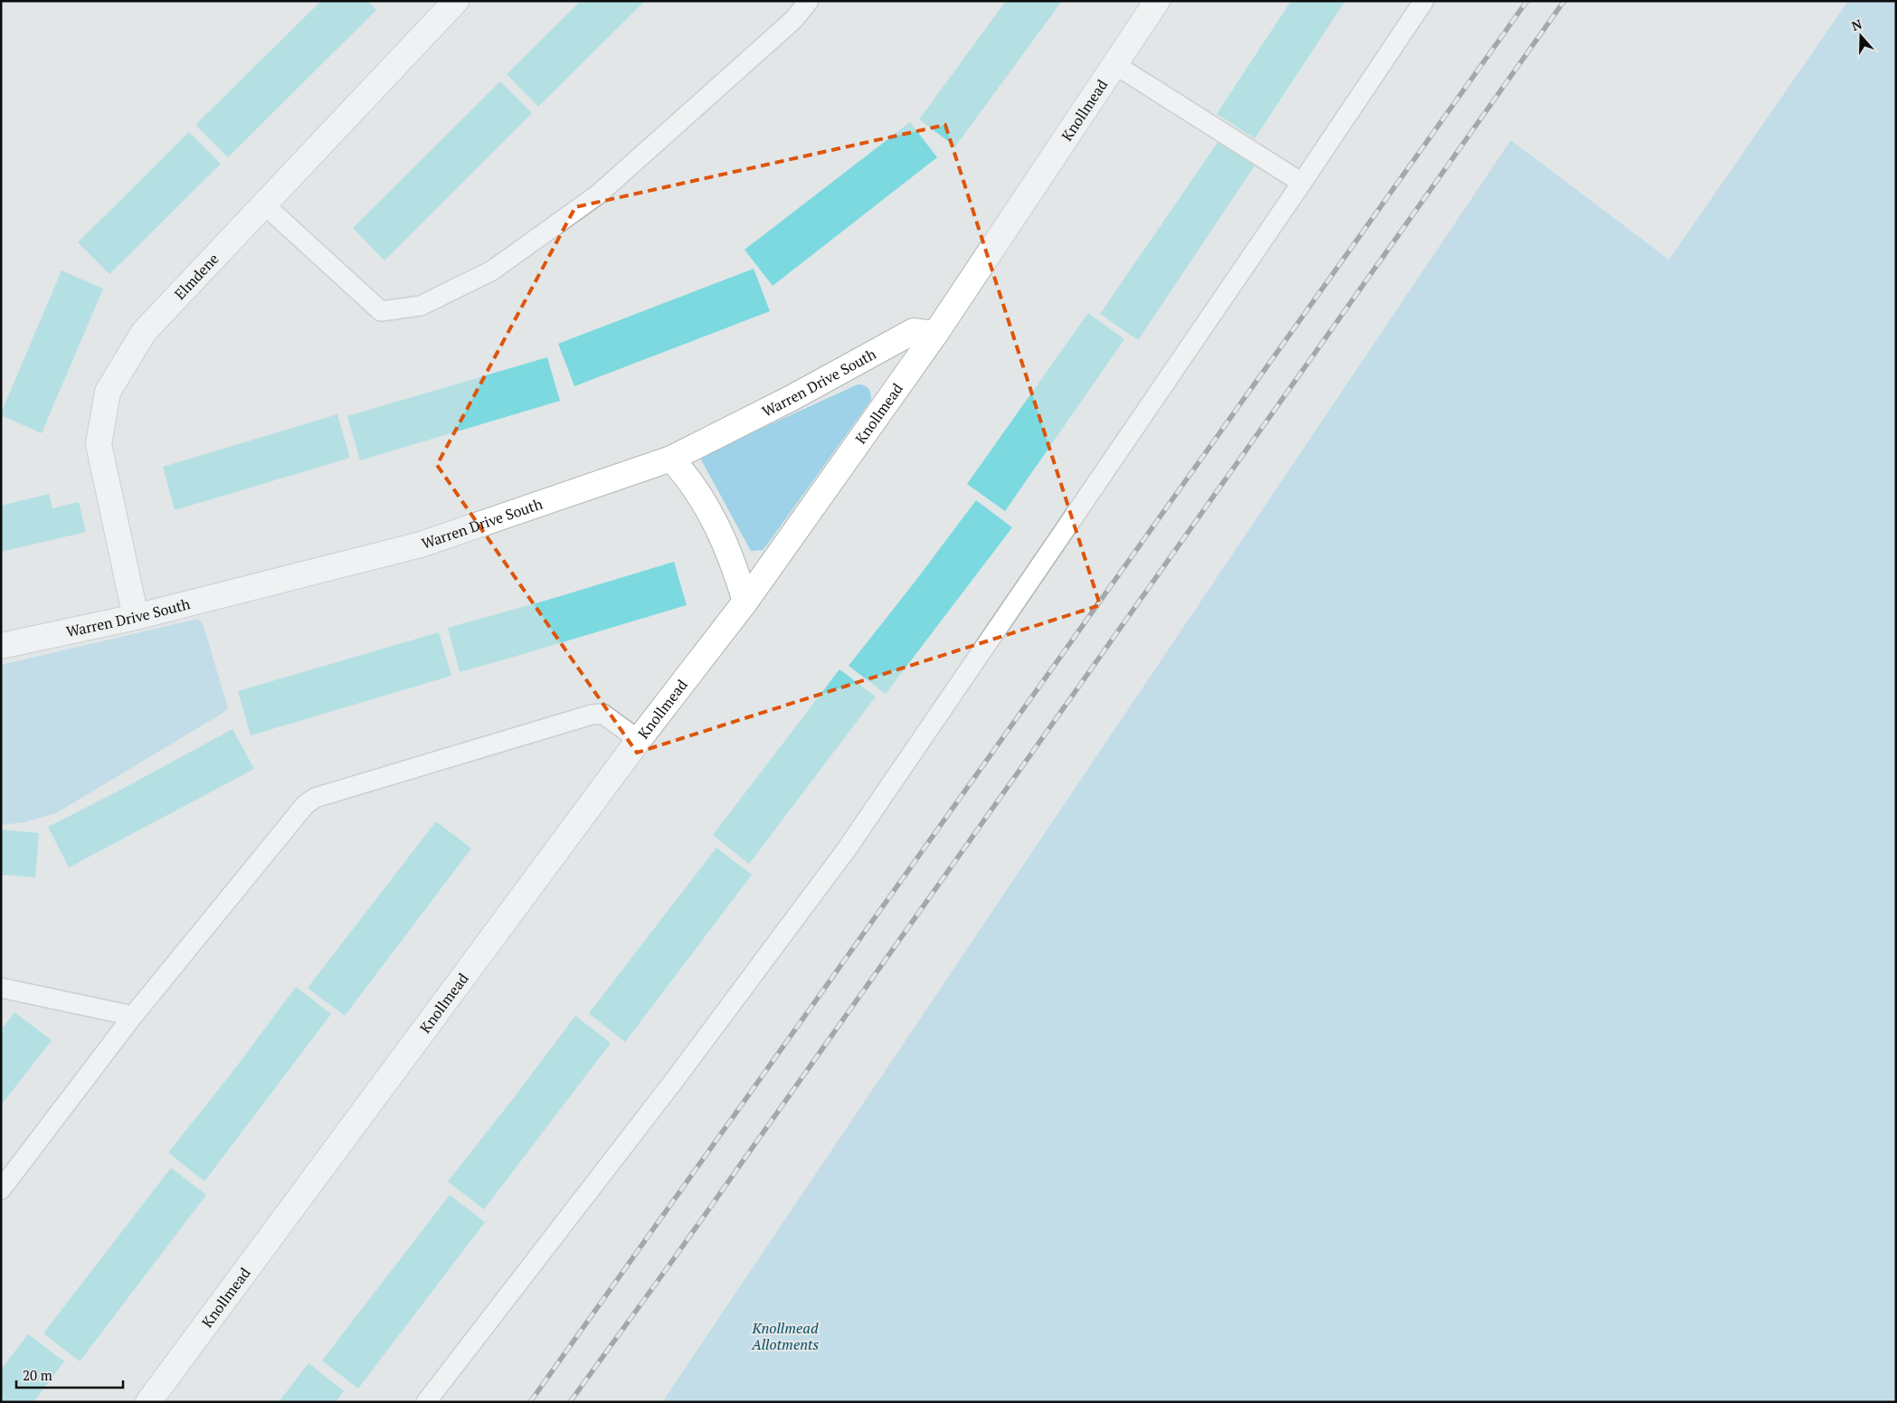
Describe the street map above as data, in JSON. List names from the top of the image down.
{
  "streets": {
    "street": ["Knollmead", "Elmdene", "Warren Drive South"]
  },
  "crossings": [
    ["Knollmead", "Warren Drive South"],
    ["Elmdene", "Warren Drive South"]
  ],
  "parks": ["Knollmead Allotments"],
  "scale_bar": "20 m",
  "north": "top"
}
